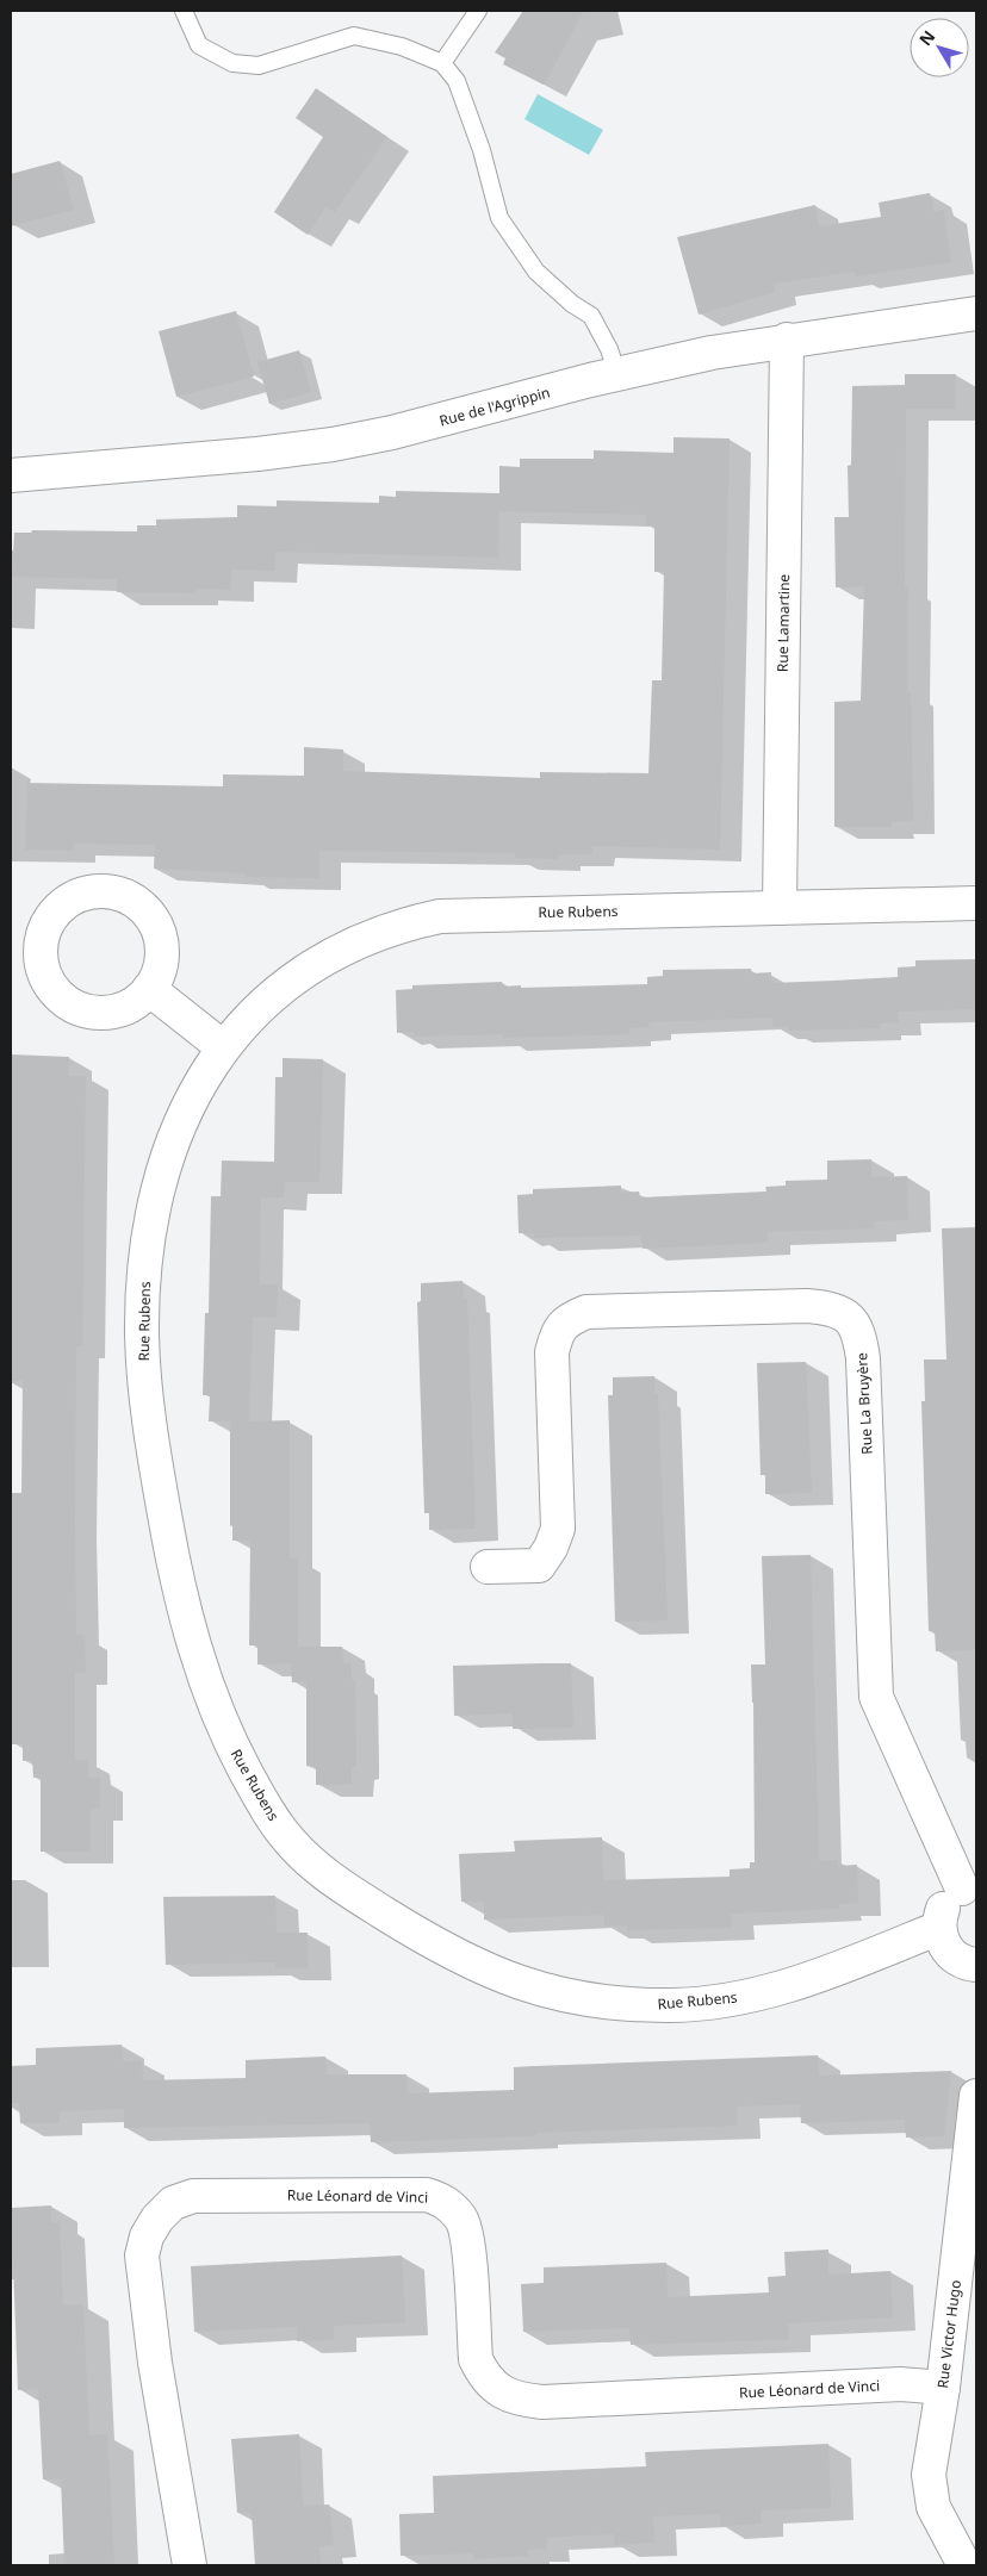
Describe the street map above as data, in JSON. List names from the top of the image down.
{
  "streets": {
    "street": [
      "Rue de l'Agrippin",
      "Rue Lamartine",
      "Rue Rubens",
      "Rue La Bruyère",
      "Rue Léonard de Vinci",
      "Rue Victor Hugo"
    ]
  },
  "crossings": [
    ["Rue de l'Agrippin", "Rue Lamartine"],
    ["Rue Lamartine", "Rue Rubens"],
    ["Rue Léonard de Vinci", "Rue Victor Hugo"]
  ],
  "north": "top left"
}
